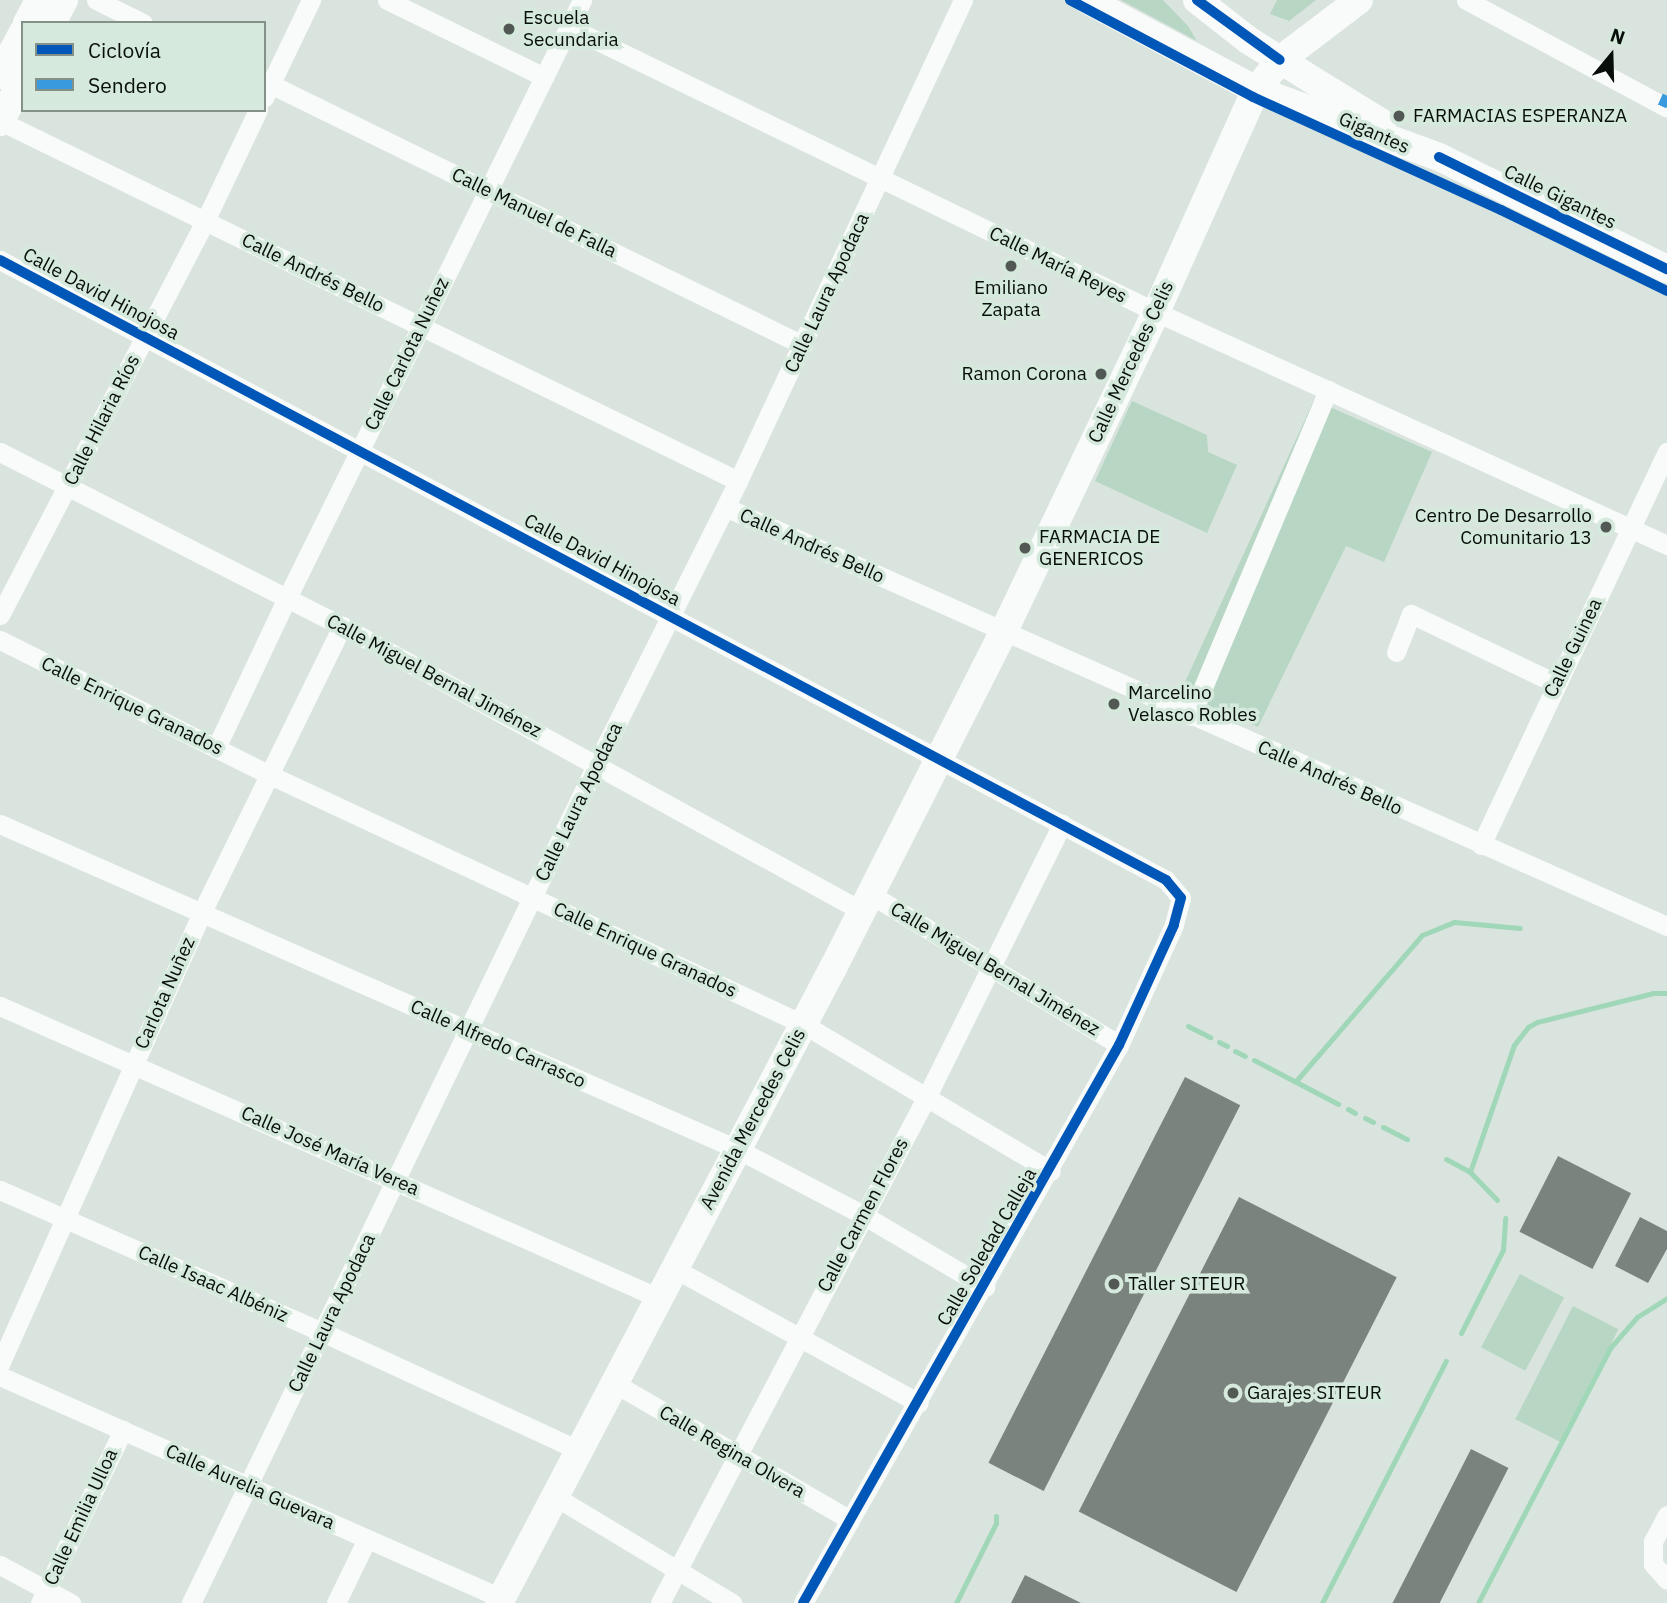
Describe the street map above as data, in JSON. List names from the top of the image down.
{
  "streets": {
    "main road": ["Calle Gigantes", "Calle Mercedes Celis", "Avenida Mercedes Celis"],
    "street": [
      "Calle Manuel de Falla",
      "Calle María Reyes",
      "Calle Andrés Bello",
      "Calle Laura Apodaca",
      "Calle David Hinojosa",
      "Calle Carlota Nuñez",
      "Calle Hilaria Ríos",
      "Calle Guinea",
      "Calle Miguel Bernal Jiménez",
      "Calle Enrique Granados",
      "Carlota Nuñez",
      "Calle Alfredo Carrasco",
      "Calle José María Verea",
      "Calle Carmen Flores",
      "Calle Soledad Calleja",
      "Calle Isaac Albéniz",
      "Calle Regina Olvera",
      "Calle Aurelia Guevara",
      "Calle Emilia Ulloa"
    ],
    "cycle path": ["Gigantes"]
  },
  "crossings": [
    ["Calle Gigantes", "Calle Mercedes Celis"],
    ["Calle Manuel de Falla", "Calle Laura Apodaca"],
    ["Calle Manuel de Falla", "Calle Carlota Nuñez"],
    ["Calle María Reyes", "Calle Laura Apodaca"],
    ["Calle María Reyes", "Calle Carlota Nuñez"],
    ["Calle María Reyes", "Calle Mercedes Celis"],
    ["Calle María Reyes", "Calle Guinea"],
    ["Calle Andrés Bello", "Calle Laura Apodaca"],
    ["Calle Andrés Bello", "Calle Carlota Nuñez"],
    ["Calle Andrés Bello", "Calle Mercedes Celis"],
    ["Calle Andrés Bello", "Calle Hilaria Ríos"],
    ["Calle Andrés Bello", "Calle Guinea"],
    ["Calle Andrés Bello", "Avenida Mercedes Celis"],
    ["Calle Laura Apodaca", "Calle David Hinojosa"],
    ["Calle Laura Apodaca", "Calle Miguel Bernal Jiménez"],
    ["Calle Laura Apodaca", "Calle Enrique Granados"],
    ["Calle Laura Apodaca", "Calle Alfredo Carrasco"],
    ["Calle Laura Apodaca", "Calle José María Verea"],
    ["Calle Laura Apodaca", "Calle Isaac Albéniz"],
    ["Calle Laura Apodaca", "Calle Aurelia Guevara"],
    ["Calle David Hinojosa", "Calle Carlota Nuñez"],
    ["Calle David Hinojosa", "Calle Hilaria Ríos"],
    ["Calle David Hinojosa", "Avenida Mercedes Celis"],
    ["Calle David Hinojosa", "Calle Carmen Flores"],
    ["Calle David Hinojosa", "Calle Soledad Calleja"],
    ["Calle Carlota Nuñez", "Calle Miguel Bernal Jiménez"],
    ["Calle Carlota Nuñez", "Calle Enrique Granados"],
    ["Calle Mercedes Celis", "Avenida Mercedes Celis"],
    ["Calle Hilaria Ríos", "Calle Miguel Bernal Jiménez"],
    ["Calle Miguel Bernal Jiménez", "Carlota Nuñez"],
    ["Calle Miguel Bernal Jiménez", "Avenida Mercedes Celis"],
    ["Calle Miguel Bernal Jiménez", "Calle Carmen Flores"],
    ["Calle Miguel Bernal Jiménez", "Calle Soledad Calleja"],
    ["Calle Enrique Granados", "Carlota Nuñez"],
    ["Calle Enrique Granados", "Avenida Mercedes Celis"],
    ["Calle Enrique Granados", "Calle Carmen Flores"],
    ["Calle Enrique Granados", "Calle Soledad Calleja"],
    ["Carlota Nuñez", "Calle Alfredo Carrasco"],
    ["Carlota Nuñez", "Calle José María Verea"],
    ["Carlota Nuñez", "Calle Isaac Albéniz"],
    ["Calle Alfredo Carrasco", "Avenida Mercedes Celis"],
    ["Calle Alfredo Carrasco", "Calle Carmen Flores"],
    ["Calle Alfredo Carrasco", "Calle Soledad Calleja"],
    ["Avenida Mercedes Celis", "Calle José María Verea"],
    ["Avenida Mercedes Celis", "Calle Isaac Albéniz"],
    ["Avenida Mercedes Celis", "Calle Regina Olvera"],
    ["Avenida Mercedes Celis", "Calle Aurelia Guevara"],
    ["Calle Carmen Flores", "Calle Regina Olvera"],
    ["Calle Soledad Calleja", "Calle Regina Olvera"],
    ["Calle Aurelia Guevara", "Calle Emilia Ulloa"]
  ],
  "places": [
    "Escuela Secundaria",
    "FARMACIAS ESPERANZA",
    "Emiliano Zapata",
    "Ramon Corona",
    "Centro De Desarrollo Comunitario 13",
    "FARMACIA DE GENERICOS",
    "Marcelino Velasco Robles",
    "Taller SITEUR",
    "Garajes SITEUR"
  ],
  "legend": ["Ciclovía", "Sendero"],
  "north": "top"
}
